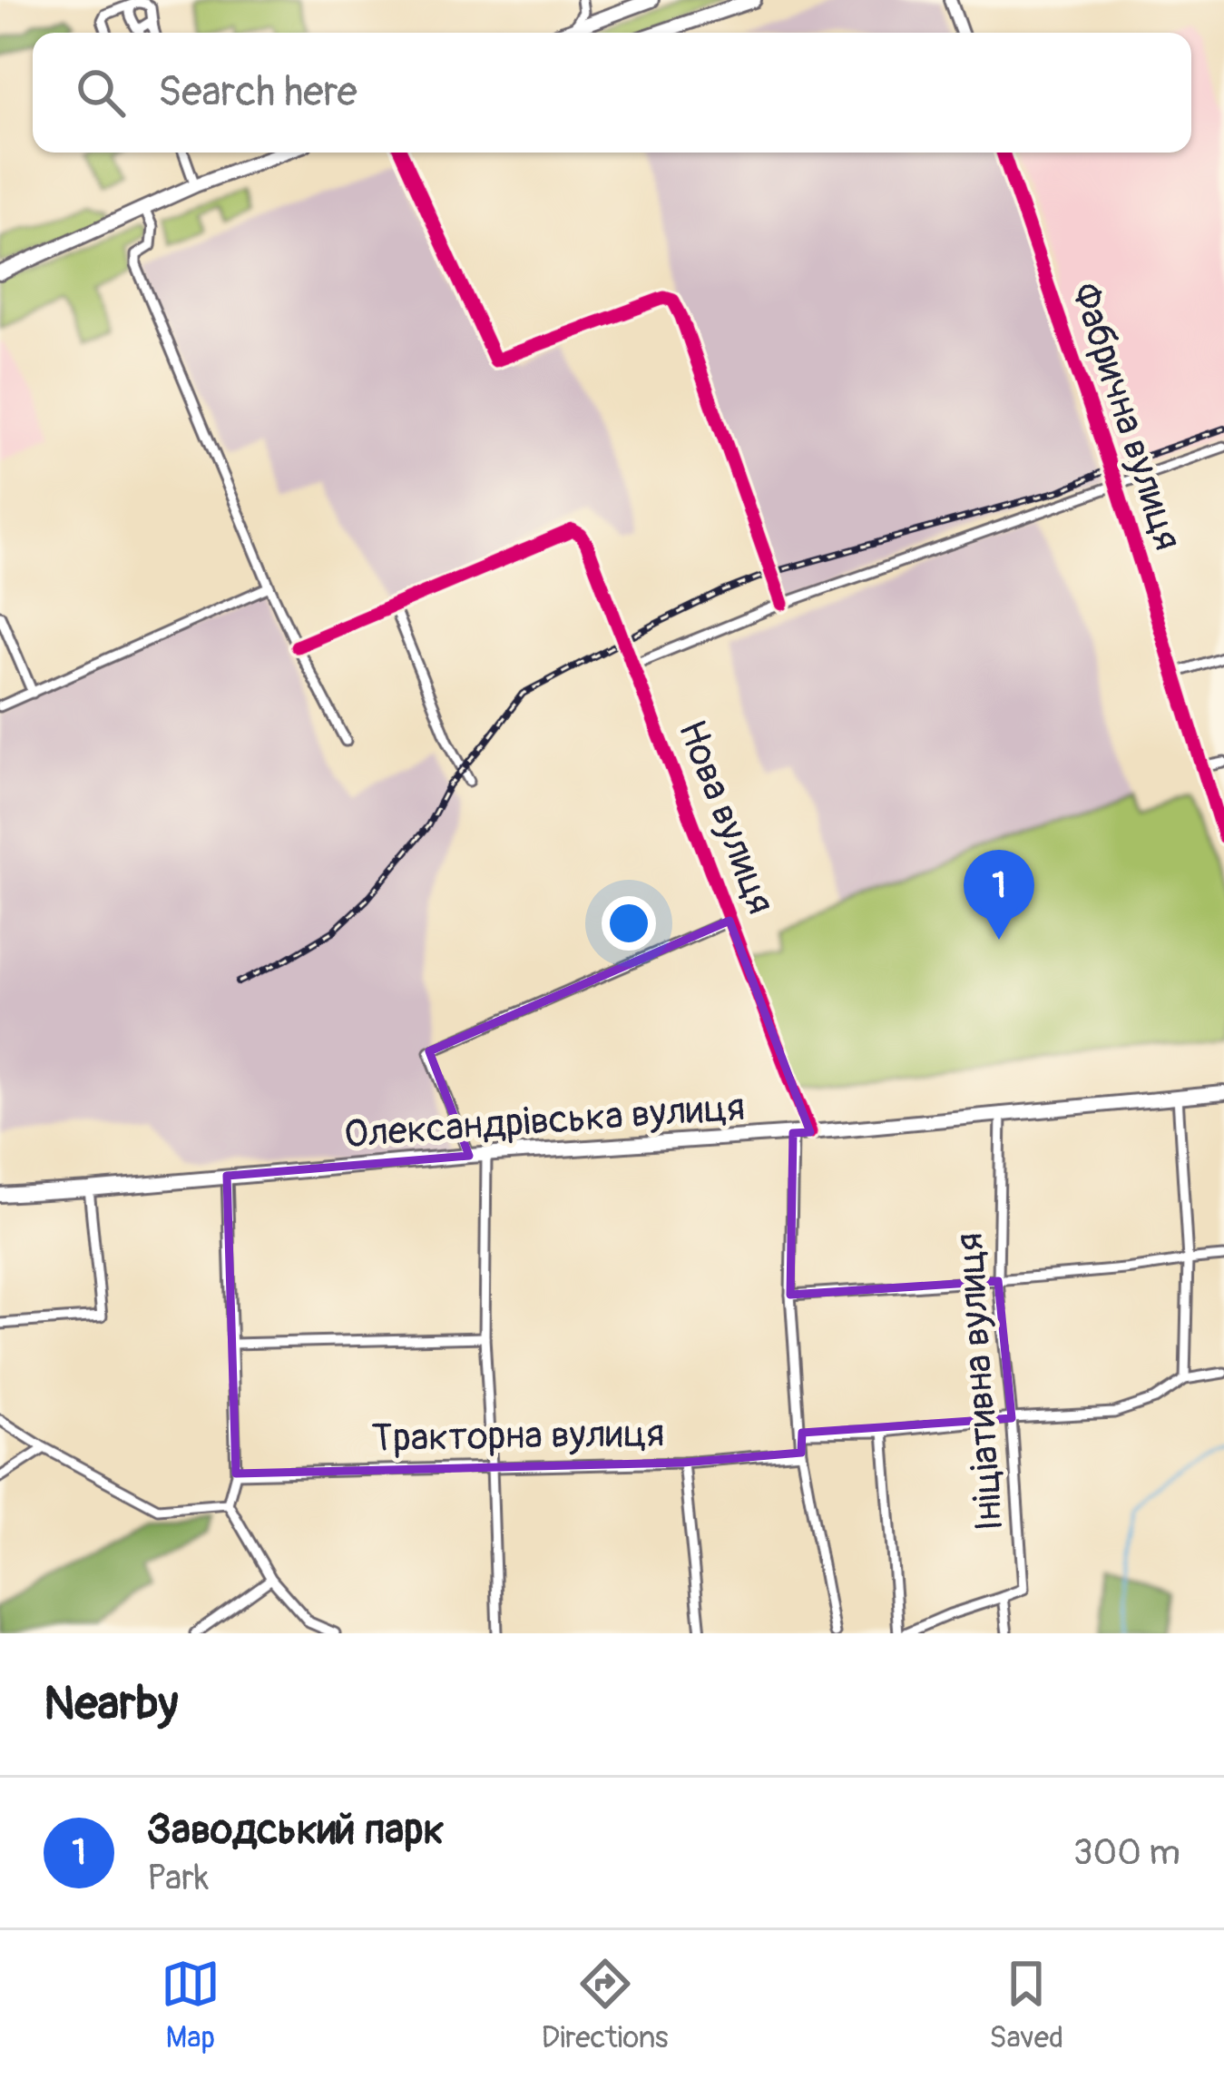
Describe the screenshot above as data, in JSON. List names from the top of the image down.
{
  "streets": {
    "main road": ["Олександрівська вулиця"],
    "street": [
      "Фабрична вулиця",
      "Нова вулиця",
      "Ініціативна вулиця",
      "Тракторна вулиця"
    ]
  },
  "crossings": [
    ["Нова вулиця", "Олександрівська вулиця"],
    ["Олександрівська вулиця", "Ініціативна вулиця"]
  ],
  "page": {
    "search": "Search here",
    "pins": "1",
    "heading": "Nearby",
    "list": [
      {
        "mark": "1",
        "name": "Заводський парк",
        "note": "Park",
        "value": "300 m"
      }
    ],
    "nav": ["Map", "Directions", "Saved"]
  }
}
